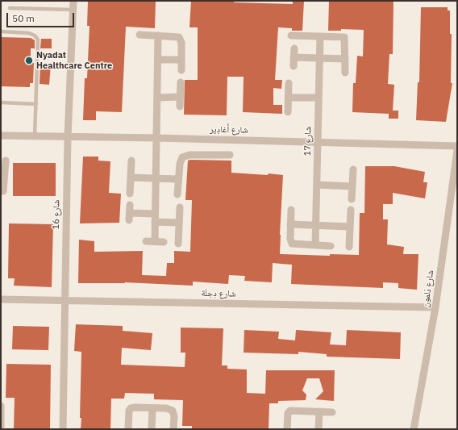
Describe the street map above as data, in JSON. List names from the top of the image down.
{
  "streets": {
    "street": [
      "شارع أَغادِير",
      "شارع 17",
      "شارع 16",
      "شارع دَلمون",
      "شارع دِجلَة"
    ]
  },
  "crossings": [
    ["شارع أَغادِير", "شارع 17"],
    ["شارع أَغادِير", "شارع 16"],
    ["شارع 16", "شارع دِجلَة"],
    ["شارع دَلمون", "شارع دِجلَة"]
  ],
  "places": ["Nyadat Healthcare Centre"],
  "scale_bar": "50 m"
}
